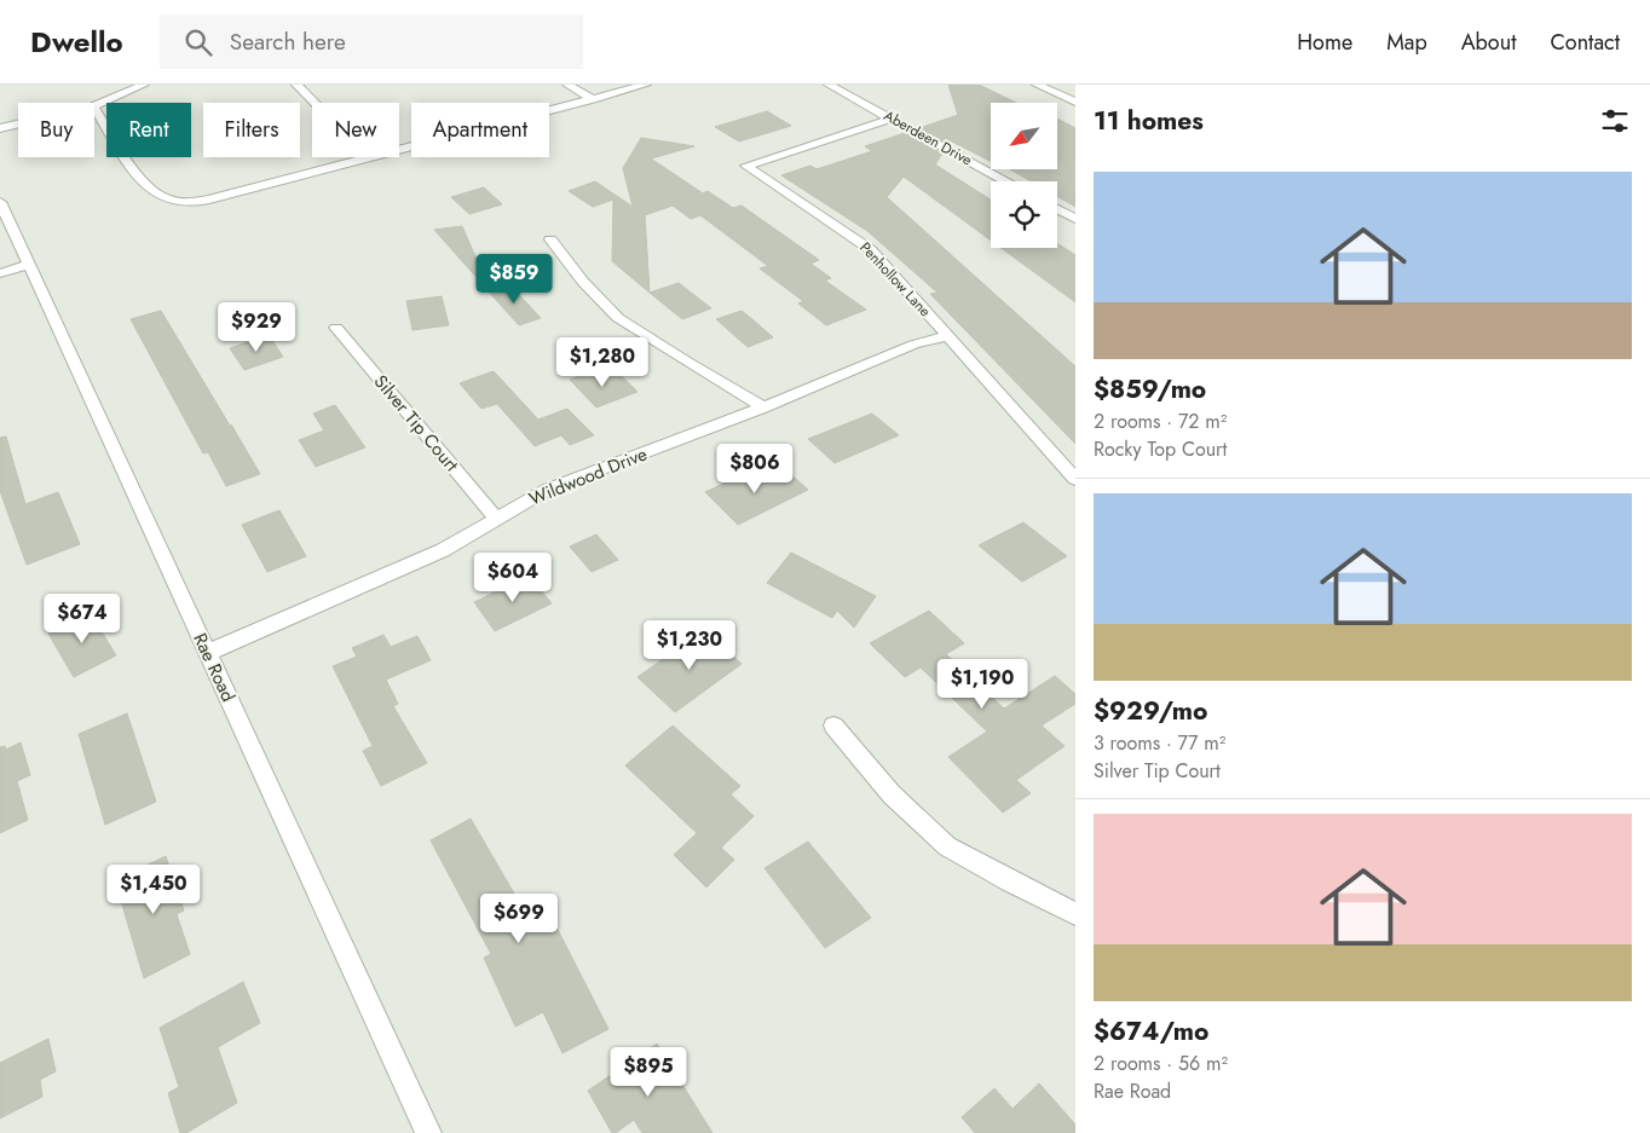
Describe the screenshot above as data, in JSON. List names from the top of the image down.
{
  "streets": {
    "street": [
      "Aberdeen Drive",
      "Penhollow Lane",
      "Silver Tip Court",
      "Wildwood Drive",
      "Rae Road"
    ]
  },
  "crossings": [
    ["Aberdeen Drive", "Penhollow Lane"],
    ["Penhollow Lane", "Wildwood Drive"],
    ["Silver Tip Court", "Wildwood Drive"],
    ["Wildwood Drive", "Rae Road"]
  ],
  "north": "bottom left",
  "page": {
    "header": "Dwello",
    "search": "Search here",
    "nav": [
      "Home",
      "Map",
      "About",
      "Contact"
    ],
    "heading": "11 homes",
    "chip": [
      "Buy",
      "Rent",
      "Filters",
      "New",
      "Apartment"
    ],
    "list": [
      {
        "name": "$859/mo",
        "note": "2 rooms · 72 m² · Rocky Top Court"
      },
      {
        "name": "$929/mo",
        "note": "3 rooms · 77 m² · Silver Tip Court"
      },
      {
        "name": "$674/mo",
        "note": "2 rooms · 56 m² · Rae Road"
      }
    ],
    "price": [
      "$859",
      "$929",
      "$1,280",
      "$806",
      "$604",
      "$674",
      "$1,230",
      "$1,190",
      "$1,450",
      "$699",
      "$895"
    ]
  }
}
